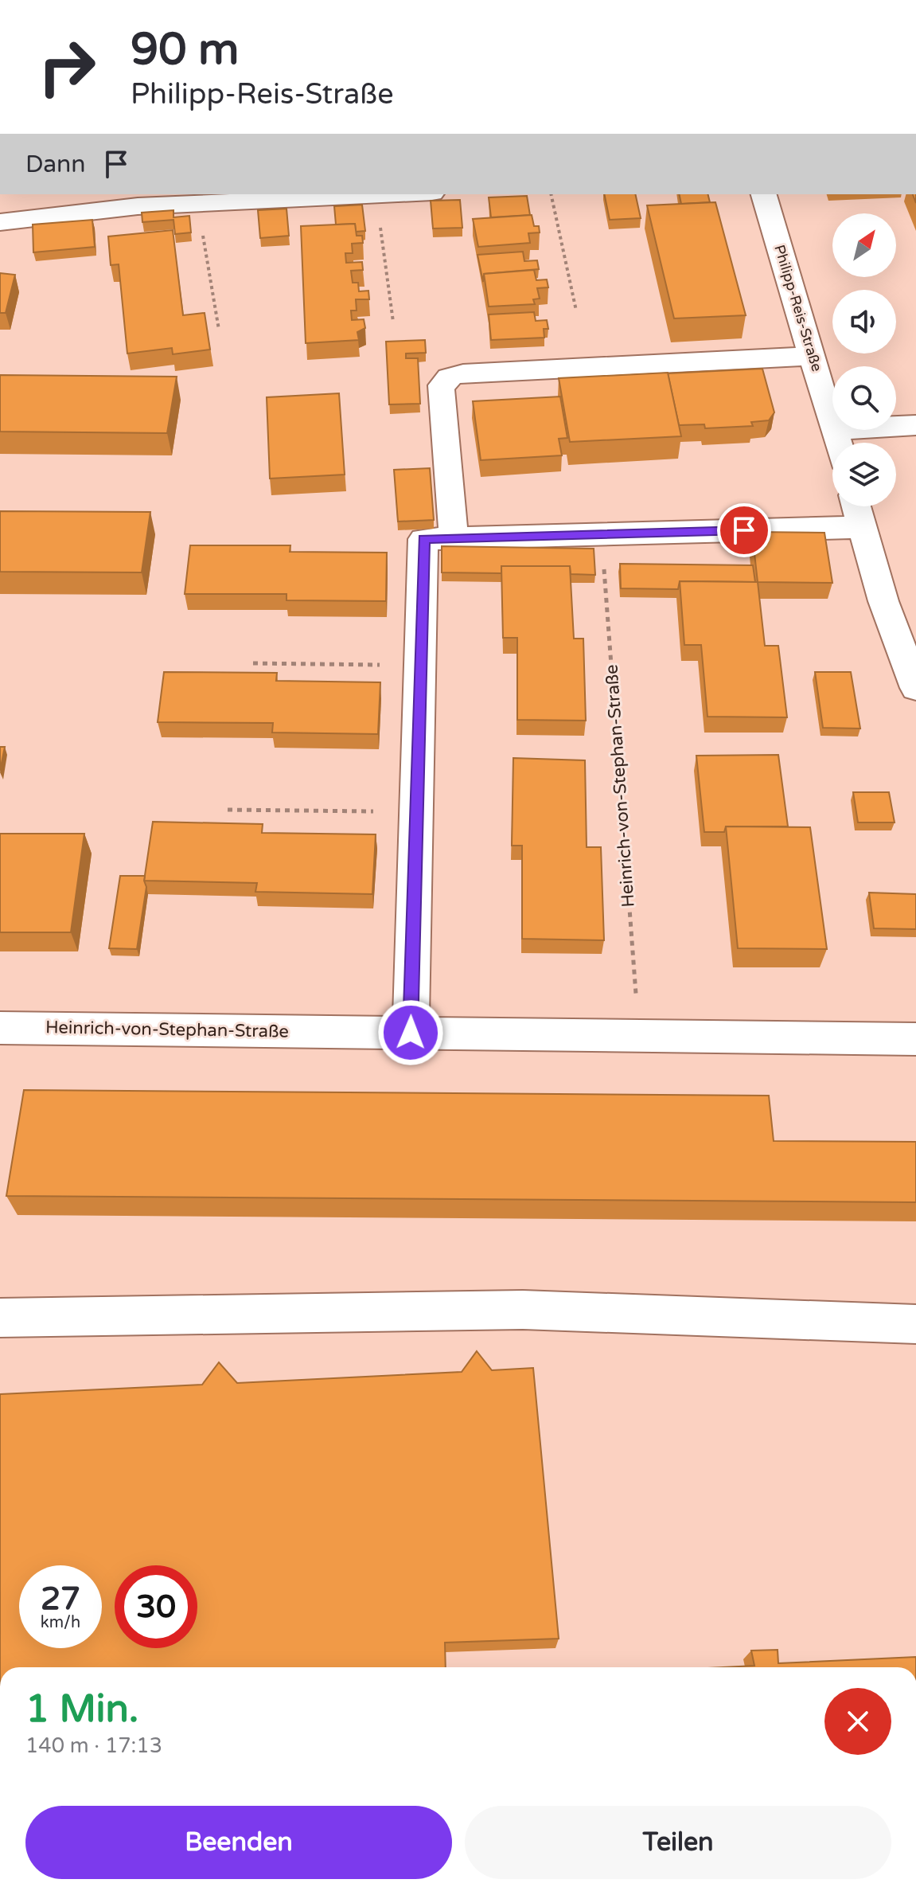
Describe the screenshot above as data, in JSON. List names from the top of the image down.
{
  "streets": {
    "street": ["Philipp-Reis-Straße", "Heinrich-von-Stephan-Straße"]
  },
  "north": "top right",
  "page": {
    "turn": ["90 m", "Philipp-Reis-Straße"],
    "then": "Dann",
    "speed": "27 km/h",
    "limit": "30",
    "heading": ["1 Min.", "140 m · 17:13"],
    "buttons": ["Beenden", "Teilen"]
  }
}
